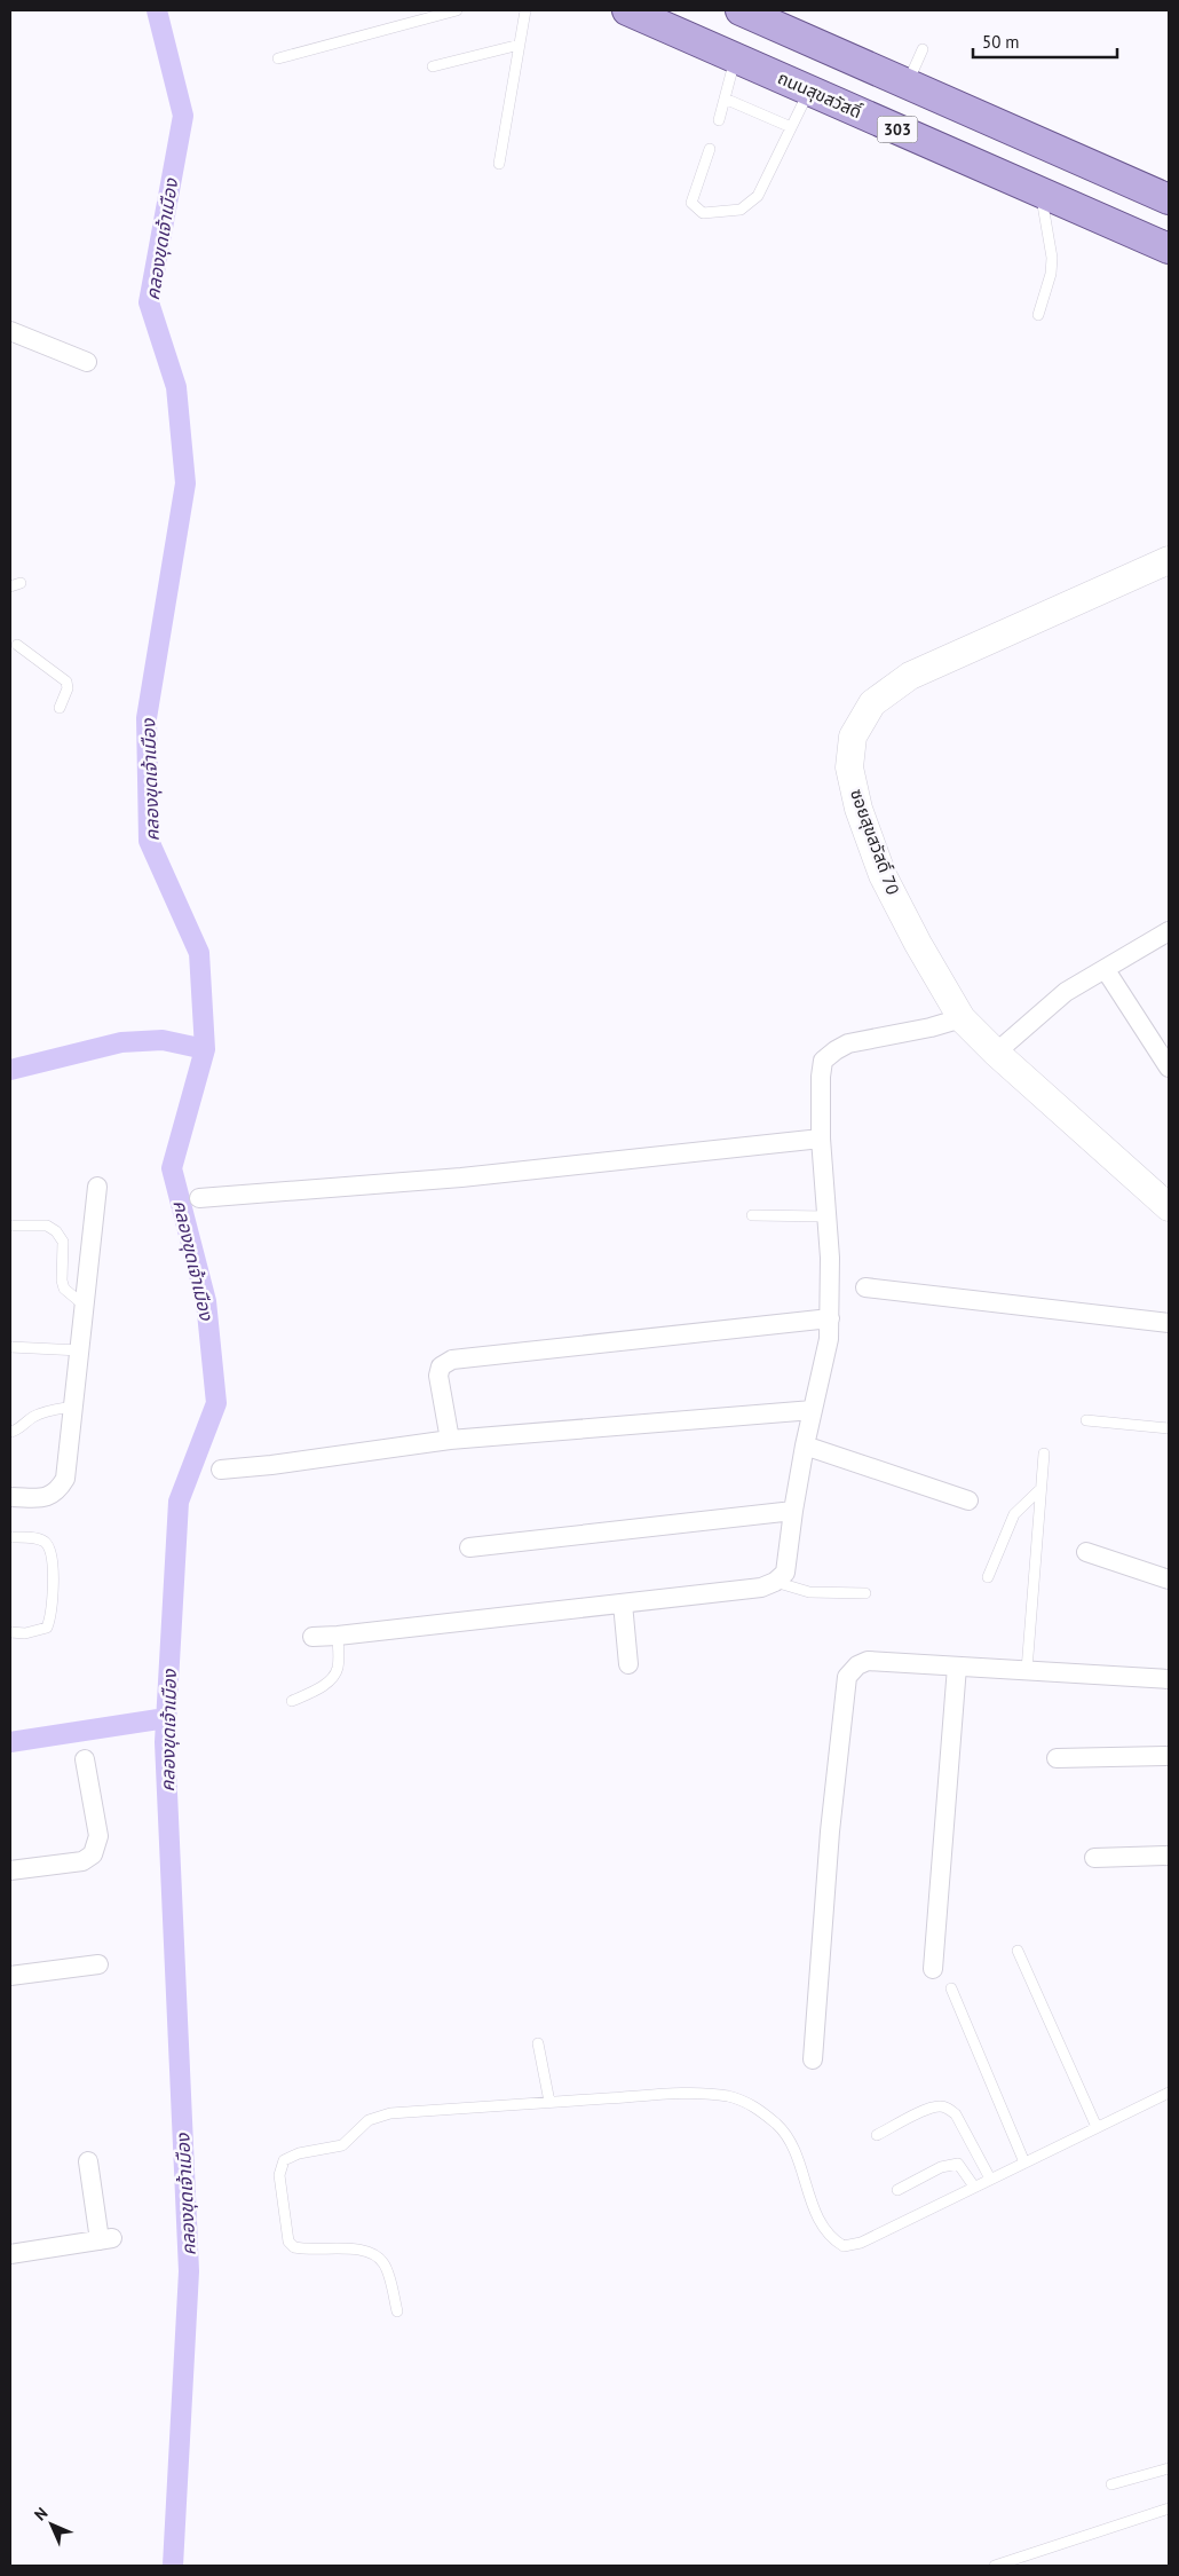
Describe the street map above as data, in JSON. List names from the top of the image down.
{
  "streets": {
    "main road": ["ถนนสุขสวัสดิ์", "303"],
    "street": ["ซอยสุขสวัสดิ์ 70"]
  },
  "water": ["คลองขุดเจ้าเมือง"],
  "scale_bar": "50 m",
  "north": "top left"
}
